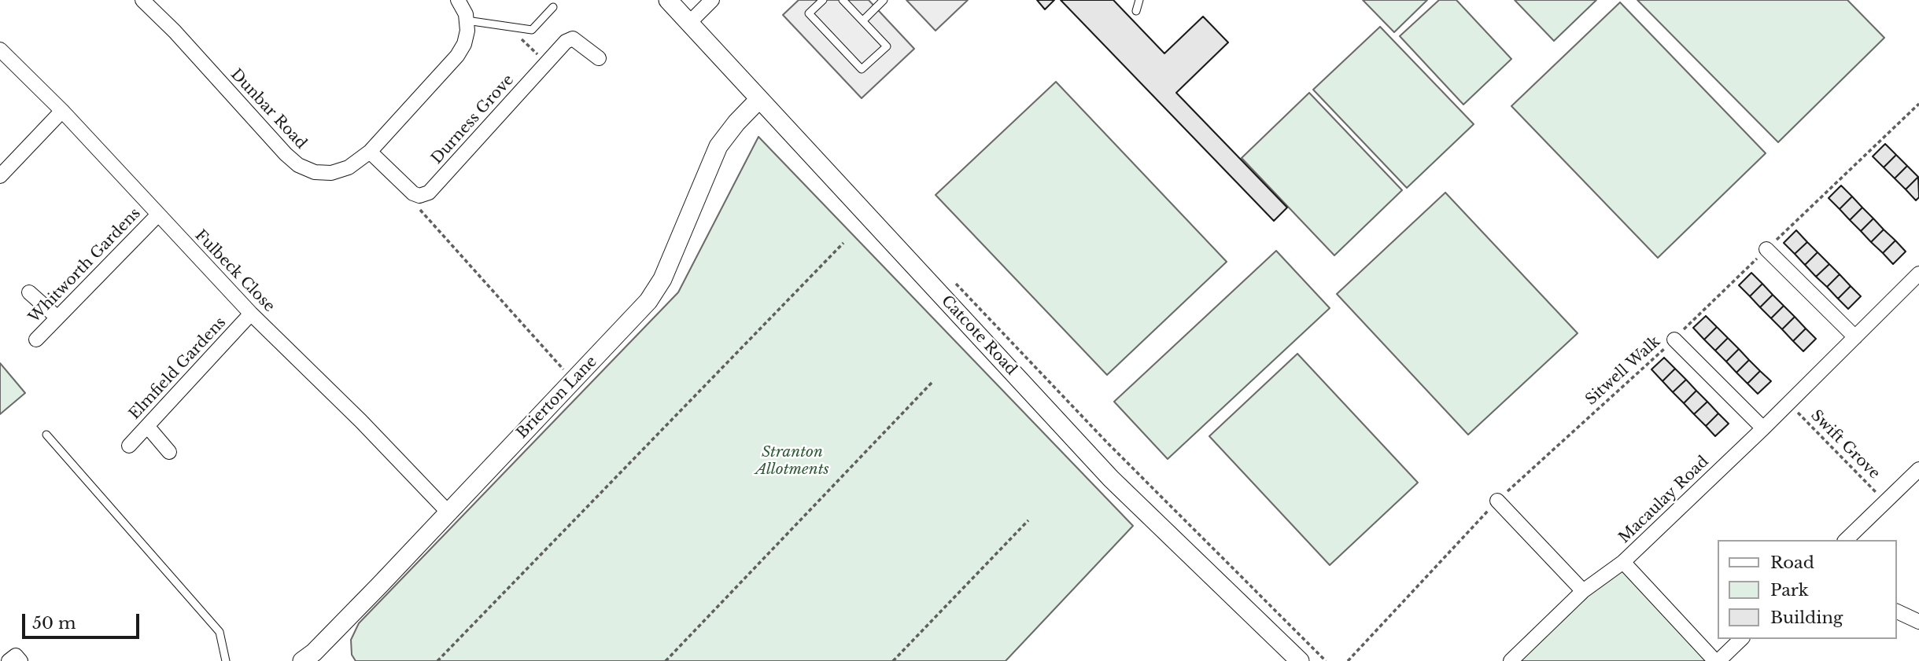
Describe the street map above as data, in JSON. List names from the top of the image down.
{
  "streets": {
    "street": [
      "Dunbar Road",
      "Durness Grove",
      "Whitworth Gardens",
      "Fulbeck Close",
      "Catcote Road",
      "Elmfield Gardens",
      "Brierton Lane",
      "Macaulay Road"
    ],
    "path": ["Sitwell Walk", "Swift Grove"]
  },
  "crossings": [
    ["Whitworth Gardens", "Fulbeck Close"],
    ["Fulbeck Close", "Elmfield Gardens"],
    ["Fulbeck Close", "Brierton Lane"],
    ["Catcote Road", "Brierton Lane"],
    ["Swift Grove", "Macaulay Road"]
  ],
  "parks": ["Stranton Allotments"],
  "legend": ["Road", "Park", "Building"],
  "scale_bar": "50 m"
}
